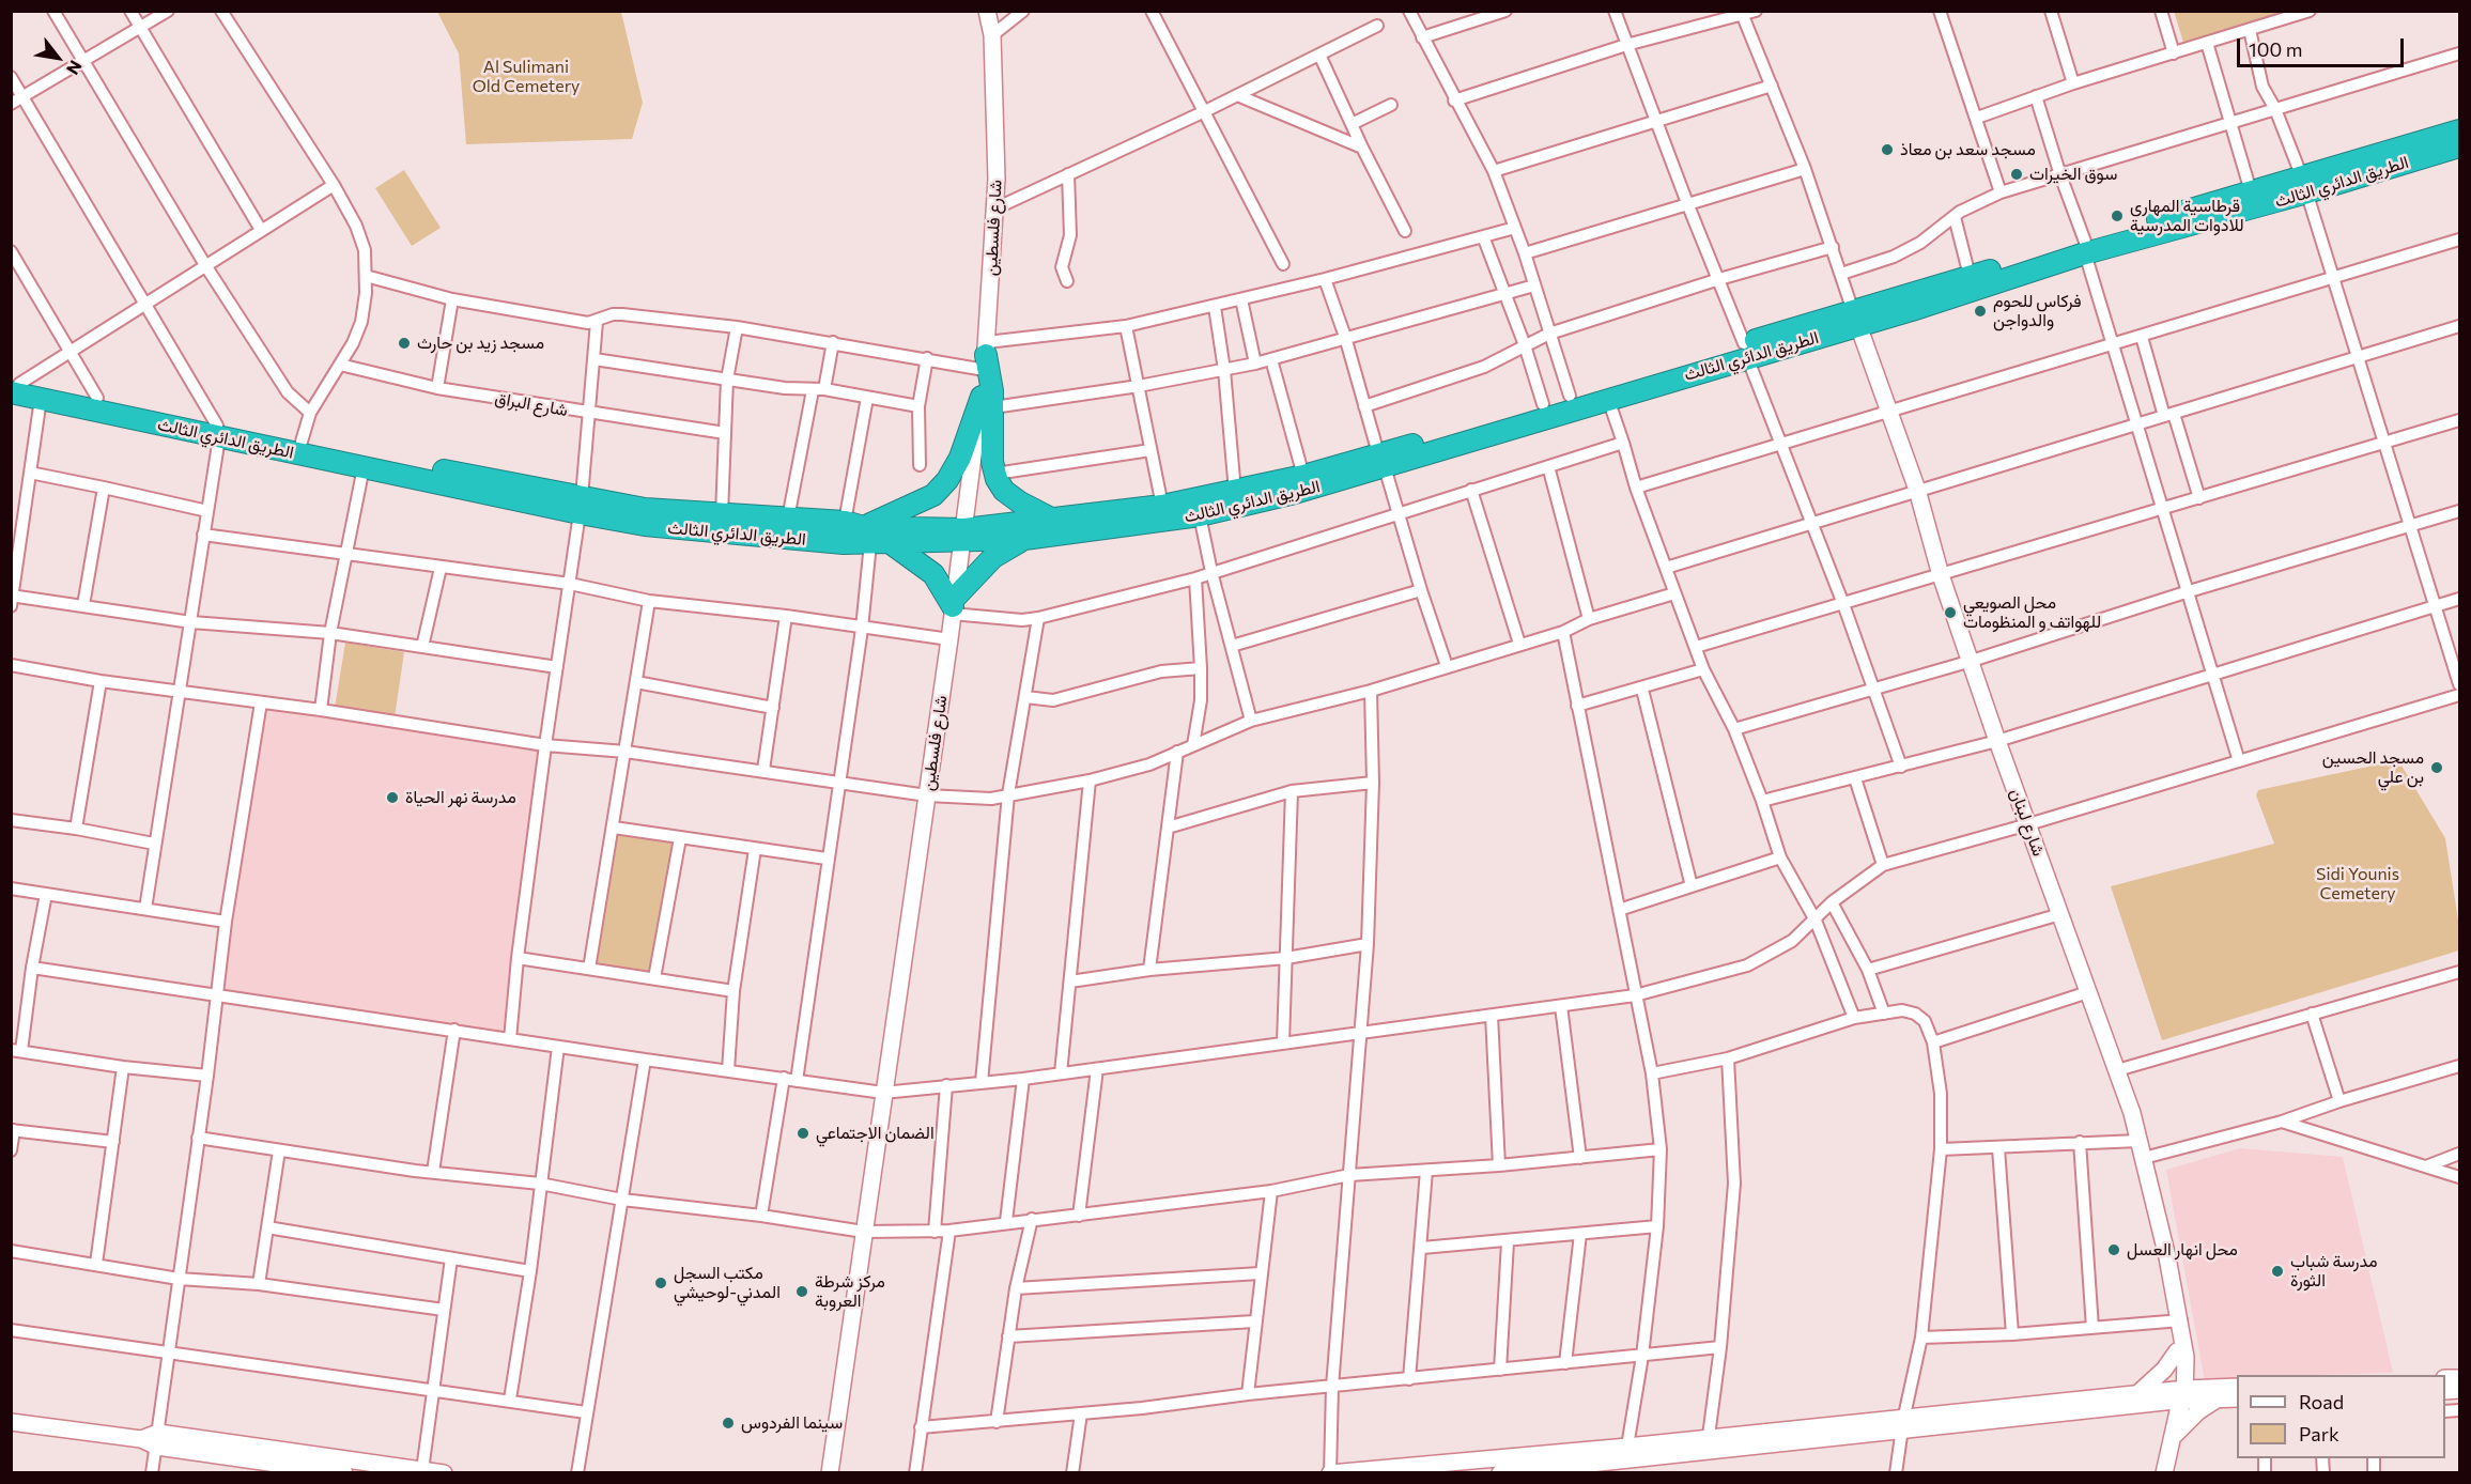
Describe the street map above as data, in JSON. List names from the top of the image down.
{
  "streets": {
    "highway": ["الطريق الدائري الثالث"],
    "street": ["شارع فلسطين", "شارع البراق", "شارع لبنان"]
  },
  "crossings": [
    ["الطريق الدائري الثالث", "شارع فلسطين"],
    ["الطريق الدائري الثالث", "شارع لبنان"]
  ],
  "parks": ["Al Sulimani Old Cemetery", "Sidi Younis Cemetery"],
  "places": [
    "مسجد سعد بن معاذ",
    "سوق الخيرات",
    "قرطاسية المهاري للادوات المدرسية",
    "فركاس للحوم والدواجن",
    "مسجد زيد بن حارث",
    "محل الصويعي للهواتف و المنظومات",
    "مسجد الحسين بن علي",
    "مدرسة نهر الحياة",
    "الضمان الاجتماعي",
    "محل انهار العسل",
    "مدرسة شباب الثورة",
    "مكتب السجل المدني-لوحيشي",
    "مركز شرطة العروبة",
    "سينما الفردوس"
  ],
  "legend": ["Road", "Park"],
  "scale_bar": "100 m",
  "north": "bottom right"
}
